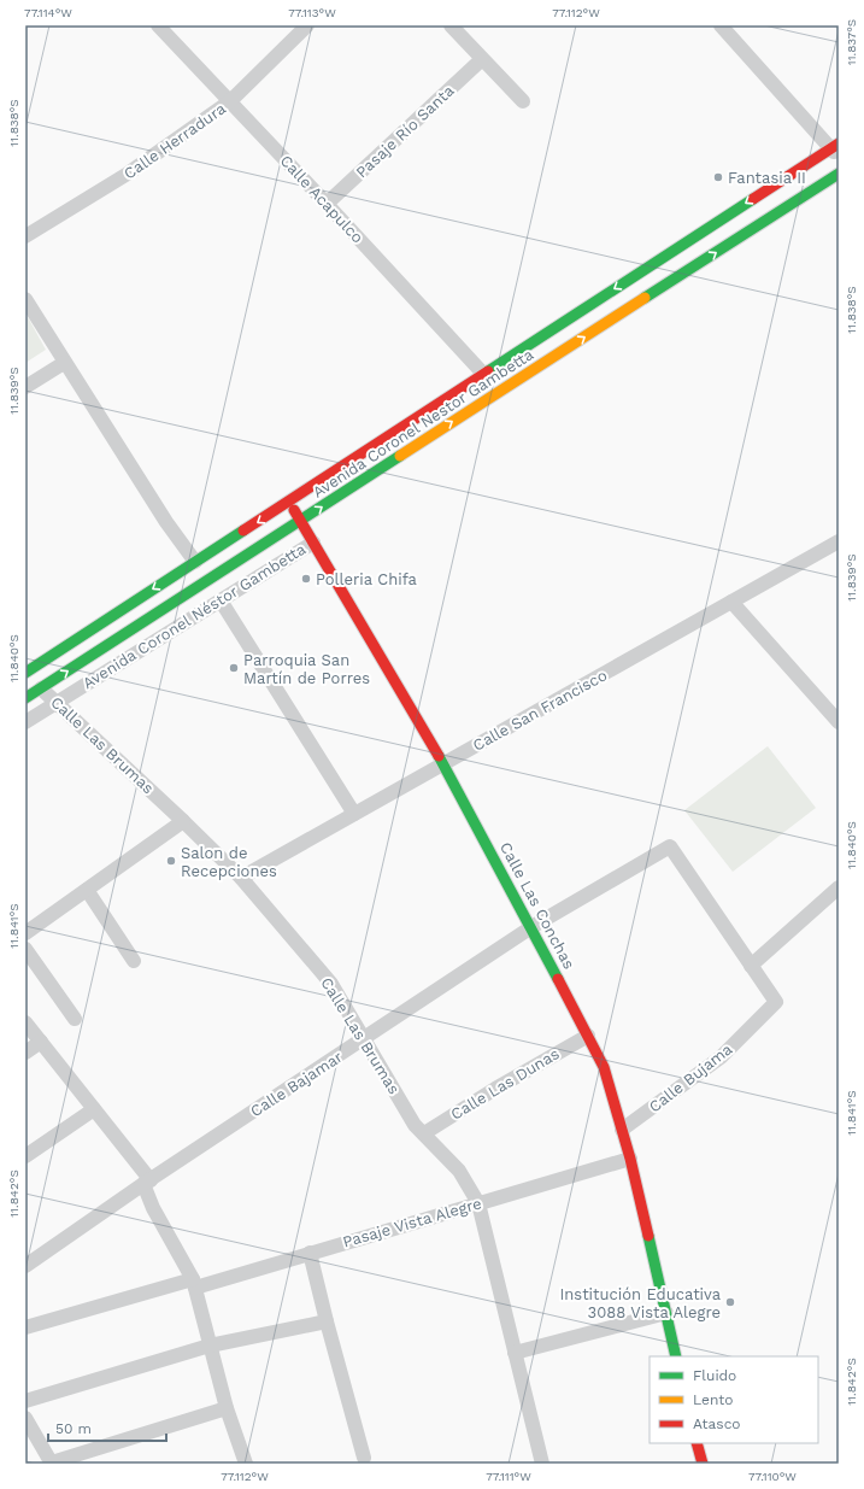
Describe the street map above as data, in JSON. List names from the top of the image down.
{
  "streets": {
    "main road": ["Avenida Coronel Nestor Gambetta", "Calle Las Conchas"],
    "street": [
      "Pasaje Río Santa",
      "Calle Herradura",
      "Calle Acapulco",
      "Avenida Coronel Néstor Gambetta",
      "Calle San Francisco",
      "Calle Las Brumas",
      "Calle Bujama",
      "Calle Bajamar",
      "Calle Las Dunas",
      "Pasaje Vista Alegre"
    ]
  },
  "crossings": [
    ["Pasaje Río Santa", "Calle Acapulco"],
    ["Calle Herradura", "Calle Acapulco"],
    ["Calle Acapulco", "Avenida Coronel Nestor Gambetta"],
    ["Avenida Coronel Nestor Gambetta", "Calle Las Brumas"],
    ["Avenida Coronel Nestor Gambetta", "Calle Las Conchas"],
    ["Avenida Coronel Néstor Gambetta", "Calle Las Brumas"],
    ["Avenida Coronel Néstor Gambetta", "Calle Las Conchas"],
    ["Calle San Francisco", "Calle Las Brumas"],
    ["Calle San Francisco", "Calle Las Conchas"],
    ["Calle Las Brumas", "Calle Bajamar"],
    ["Calle Las Brumas", "Calle Las Dunas"],
    ["Calle Las Brumas", "Pasaje Vista Alegre"],
    ["Calle Las Conchas", "Calle Bujama"],
    ["Calle Las Conchas", "Calle Bajamar"],
    ["Calle Las Conchas", "Calle Las Dunas"],
    ["Calle Las Conchas", "Pasaje Vista Alegre"],
    ["Calle Bujama", "Calle Bajamar"]
  ],
  "places": [
    "Fantasia II",
    "Polleria Chifa",
    "Parroquia San Martín de Porres",
    "Salon de Recepciones",
    "Institución Educativa 3088 Vista Alegre"
  ],
  "legend": ["Fluido", "Lento", "Atasco"],
  "scale_bar": "50 m",
  "coordinates": [
    "77.114°W",
    "77.113°W",
    "77.112°W",
    "11.837°S",
    "11.838°S",
    "11.839°S",
    "11.840°S",
    "11.841°S",
    "11.842°S",
    "77.111°W",
    "77.110°W"
  ]
}
